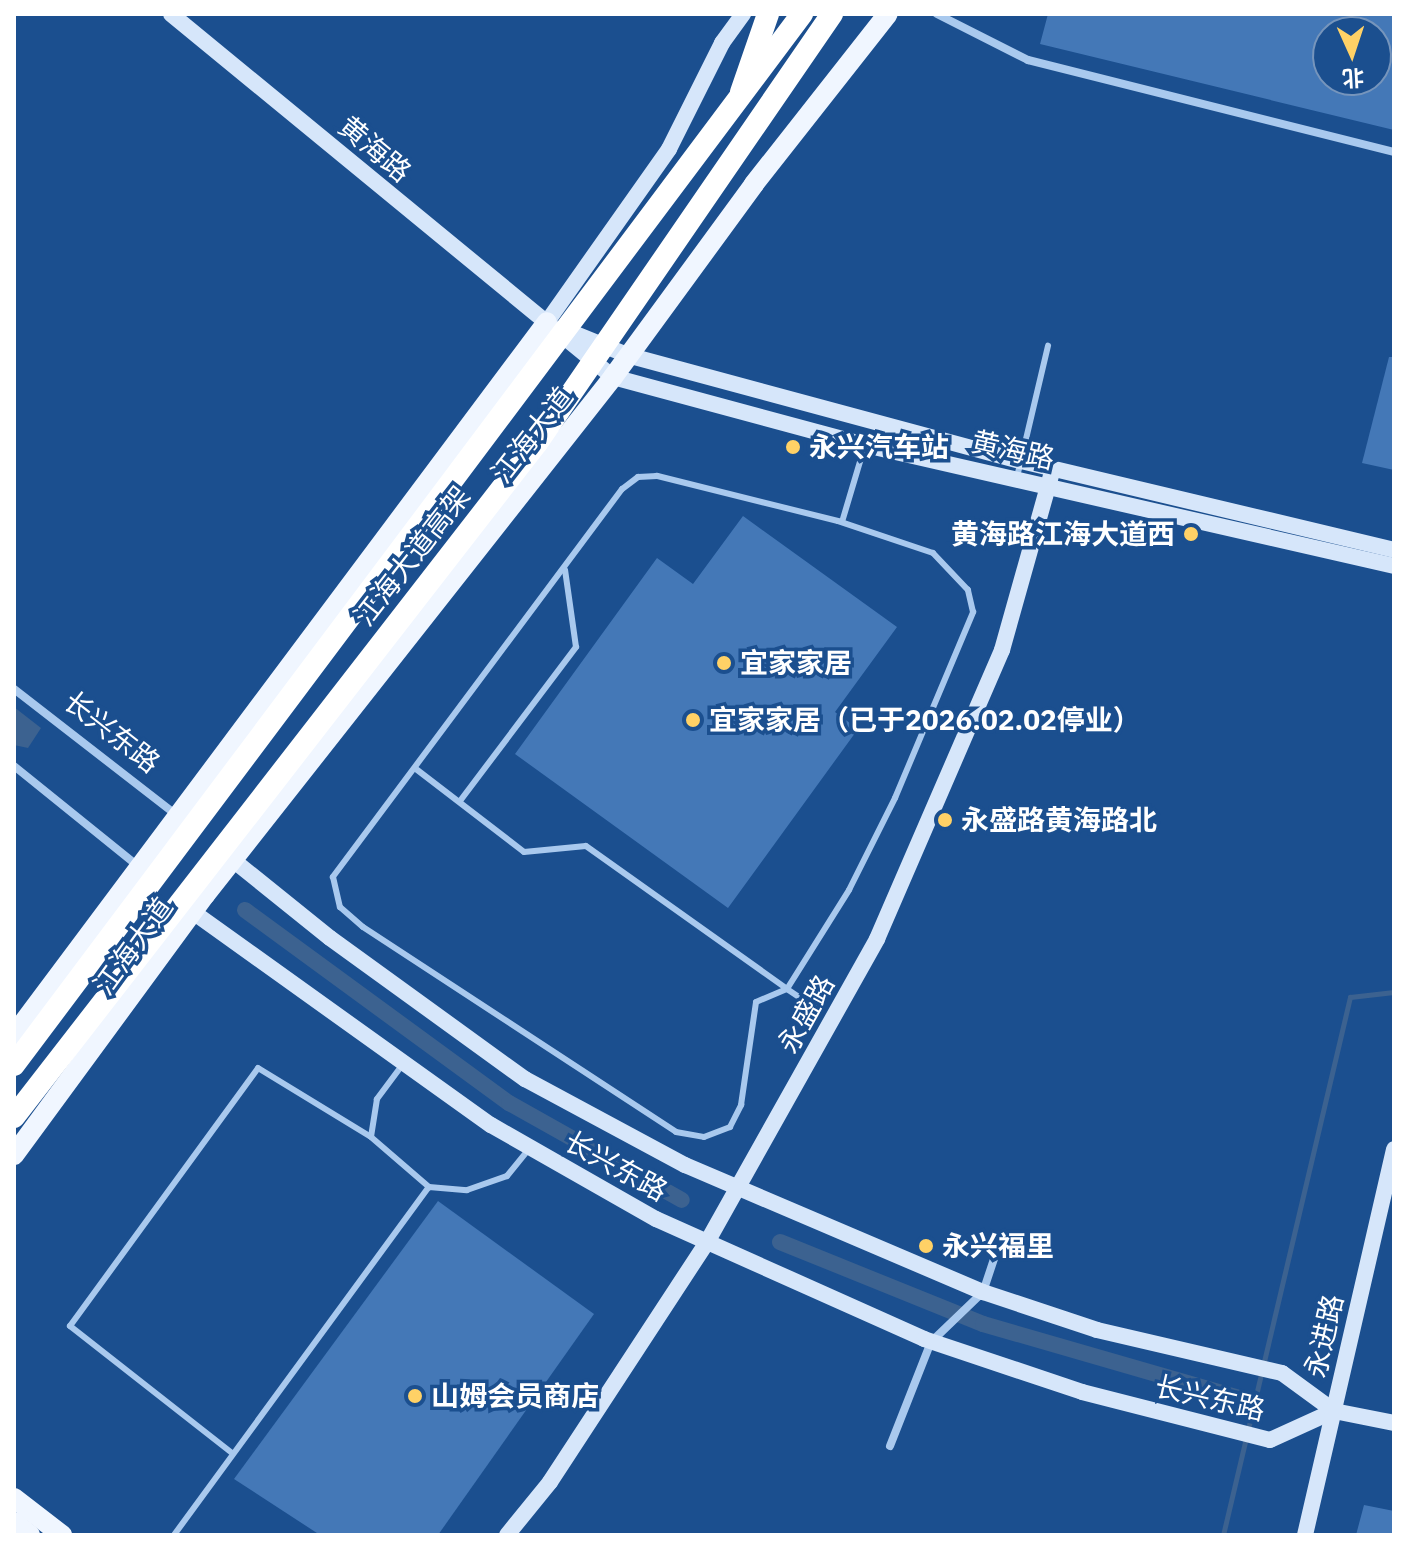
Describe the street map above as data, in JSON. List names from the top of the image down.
{
  "streets": {
    "highway": ["江海大道高架"],
    "main road": ["江海大道"],
    "street": [
      "黄海路",
      "长兴东路",
      "永盛路",
      "永进路"
    ]
  },
  "crossings": [
    ["黄海路", "江海大道"],
    ["黄海路", "永盛路"],
    ["江海大道", "长兴东路"],
    ["长兴东路", "永盛路"],
    ["长兴东路", "永进路"]
  ],
  "places": [
    "永兴汽车站",
    "黄海路江海大道西",
    "宜家家居",
    "宜家家居（已于2026.02.02停业）",
    "永盛路黄海路北",
    "永兴福里",
    "山姆会员商店"
  ],
  "north": "bottom"
}
